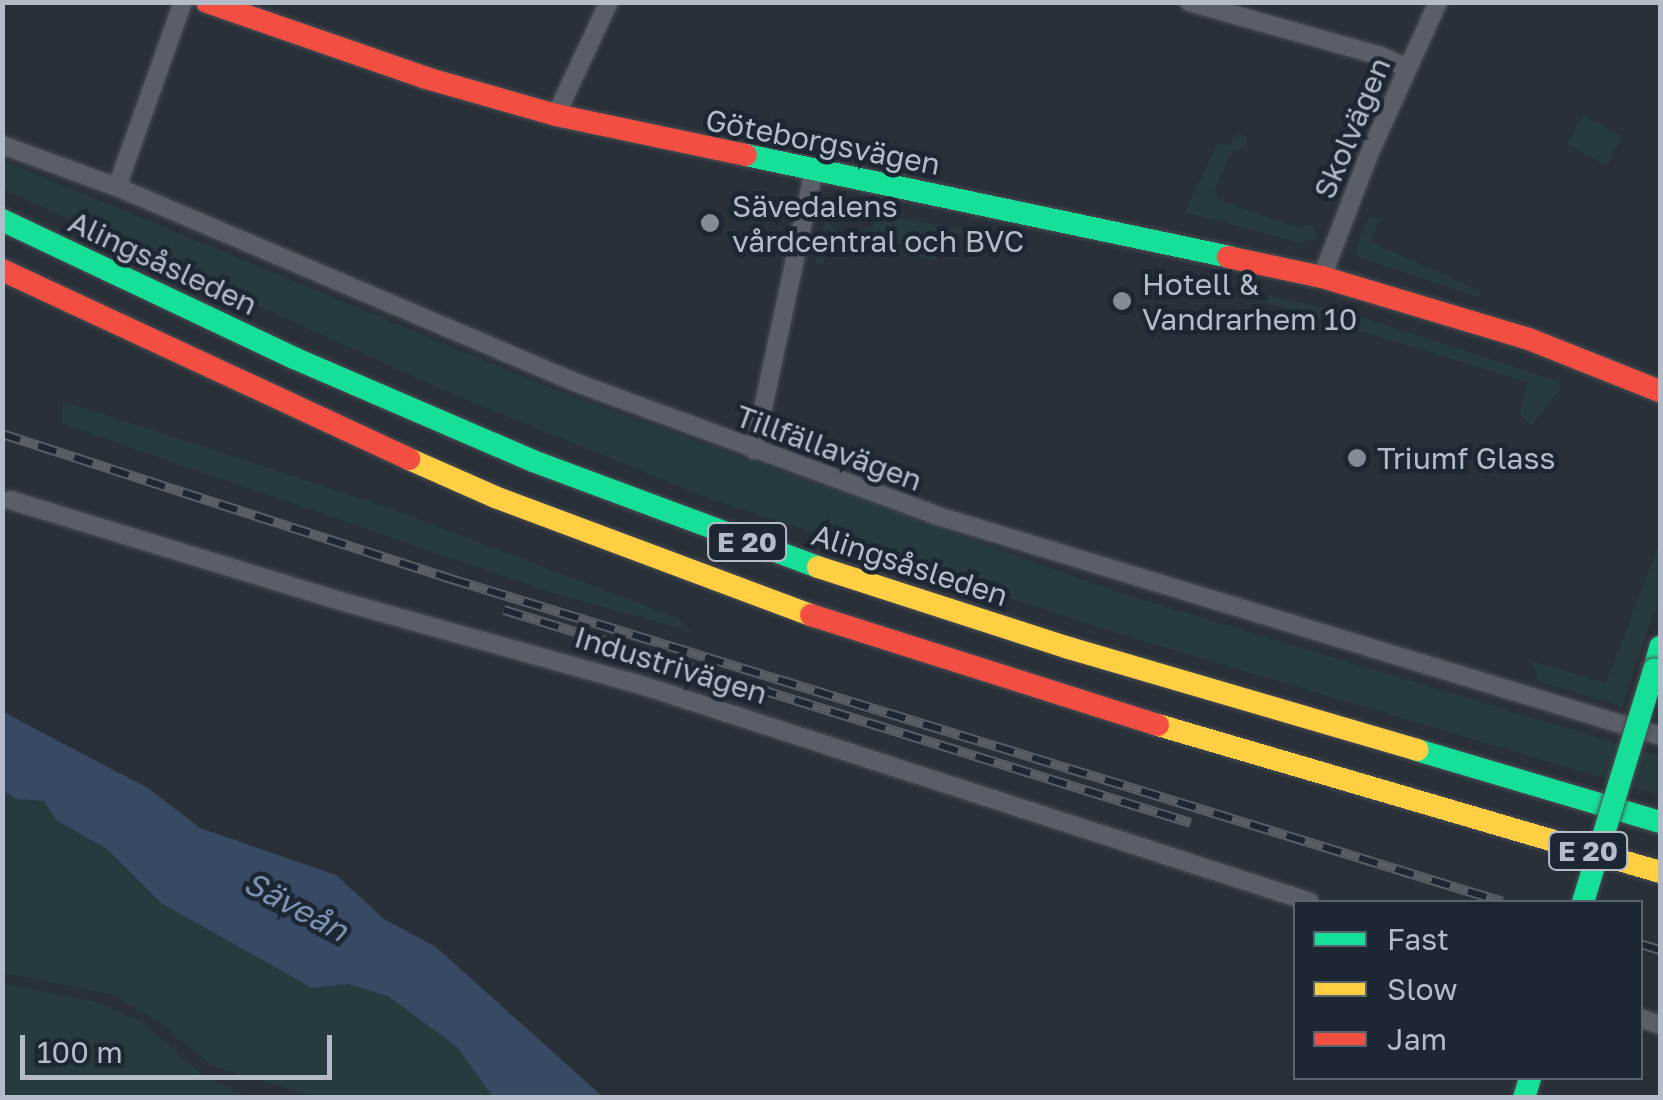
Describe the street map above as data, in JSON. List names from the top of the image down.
{
  "streets": {
    "main road": ["Göteborgsvägen", "Alingsåsleden", "E 20"],
    "street": ["Skolvägen", "Tillfällavägen", "Industrivägen"]
  },
  "crossings": [
    ["Skolvägen", "Göteborgsvägen"]
  ],
  "water": ["Säveån"],
  "places": ["Sävedalens vårdcentral och BVC", "Hotell & Vandrarhem 10", "Triumf Glass"],
  "legend": ["Fast", "Slow", "Jam"],
  "scale_bar": "100 m"
}
